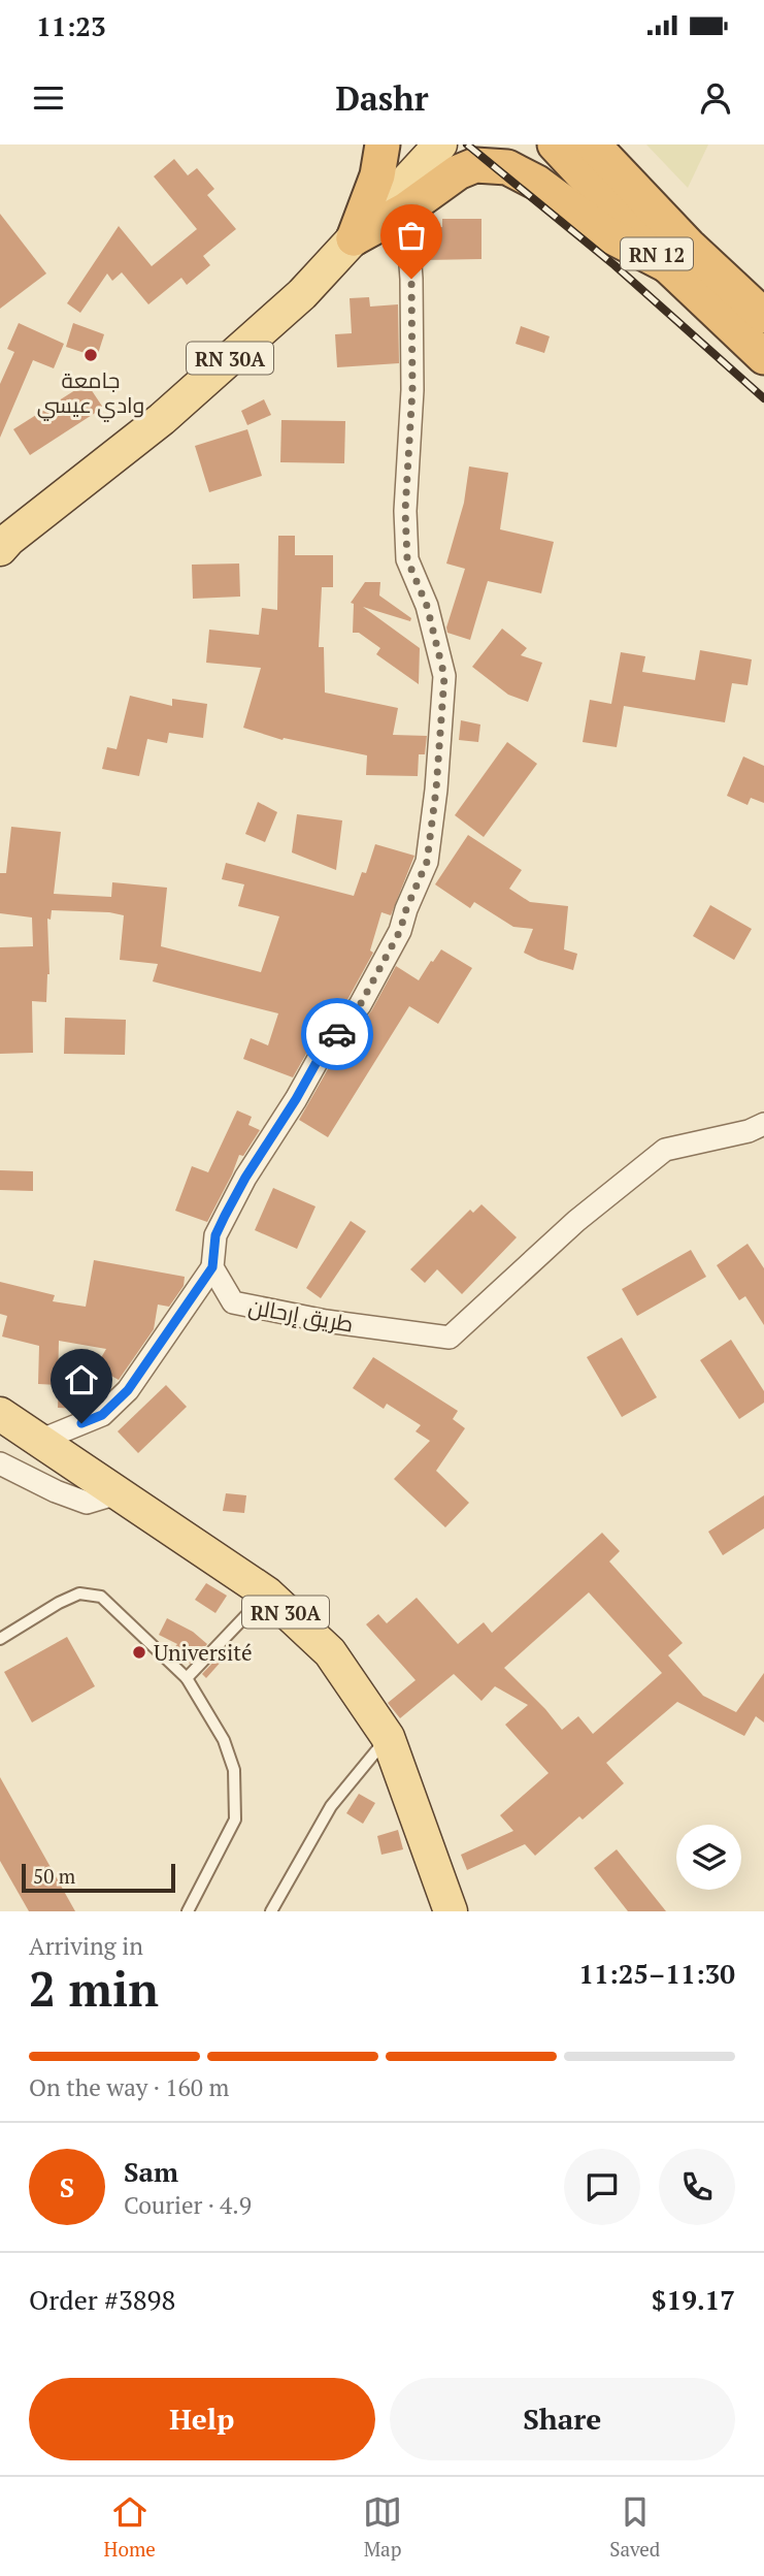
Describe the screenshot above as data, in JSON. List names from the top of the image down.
{
  "streets": {
    "highway": ["RN 12"],
    "main road": ["RN 30A"],
    "street": ["طريق إرحالن"]
  },
  "places": ["جامعة وادي عيسي", "Université"],
  "scale_bar": "50 m",
  "page": {
    "status": "11:23",
    "header": "Dashr",
    "scale": "50 m",
    "heading": ["2 min", "Arriving in", "11:25–11:30"],
    "panel": [
      "Sam",
      "Courier · 4.9",
      "Order #3898",
      "$19.17"
    ],
    "bar": "On the way · 160 m",
    "round": "S",
    "buttons": ["Help", "Share"],
    "tabs": ["Home", "Map", "Saved"]
  }
}
